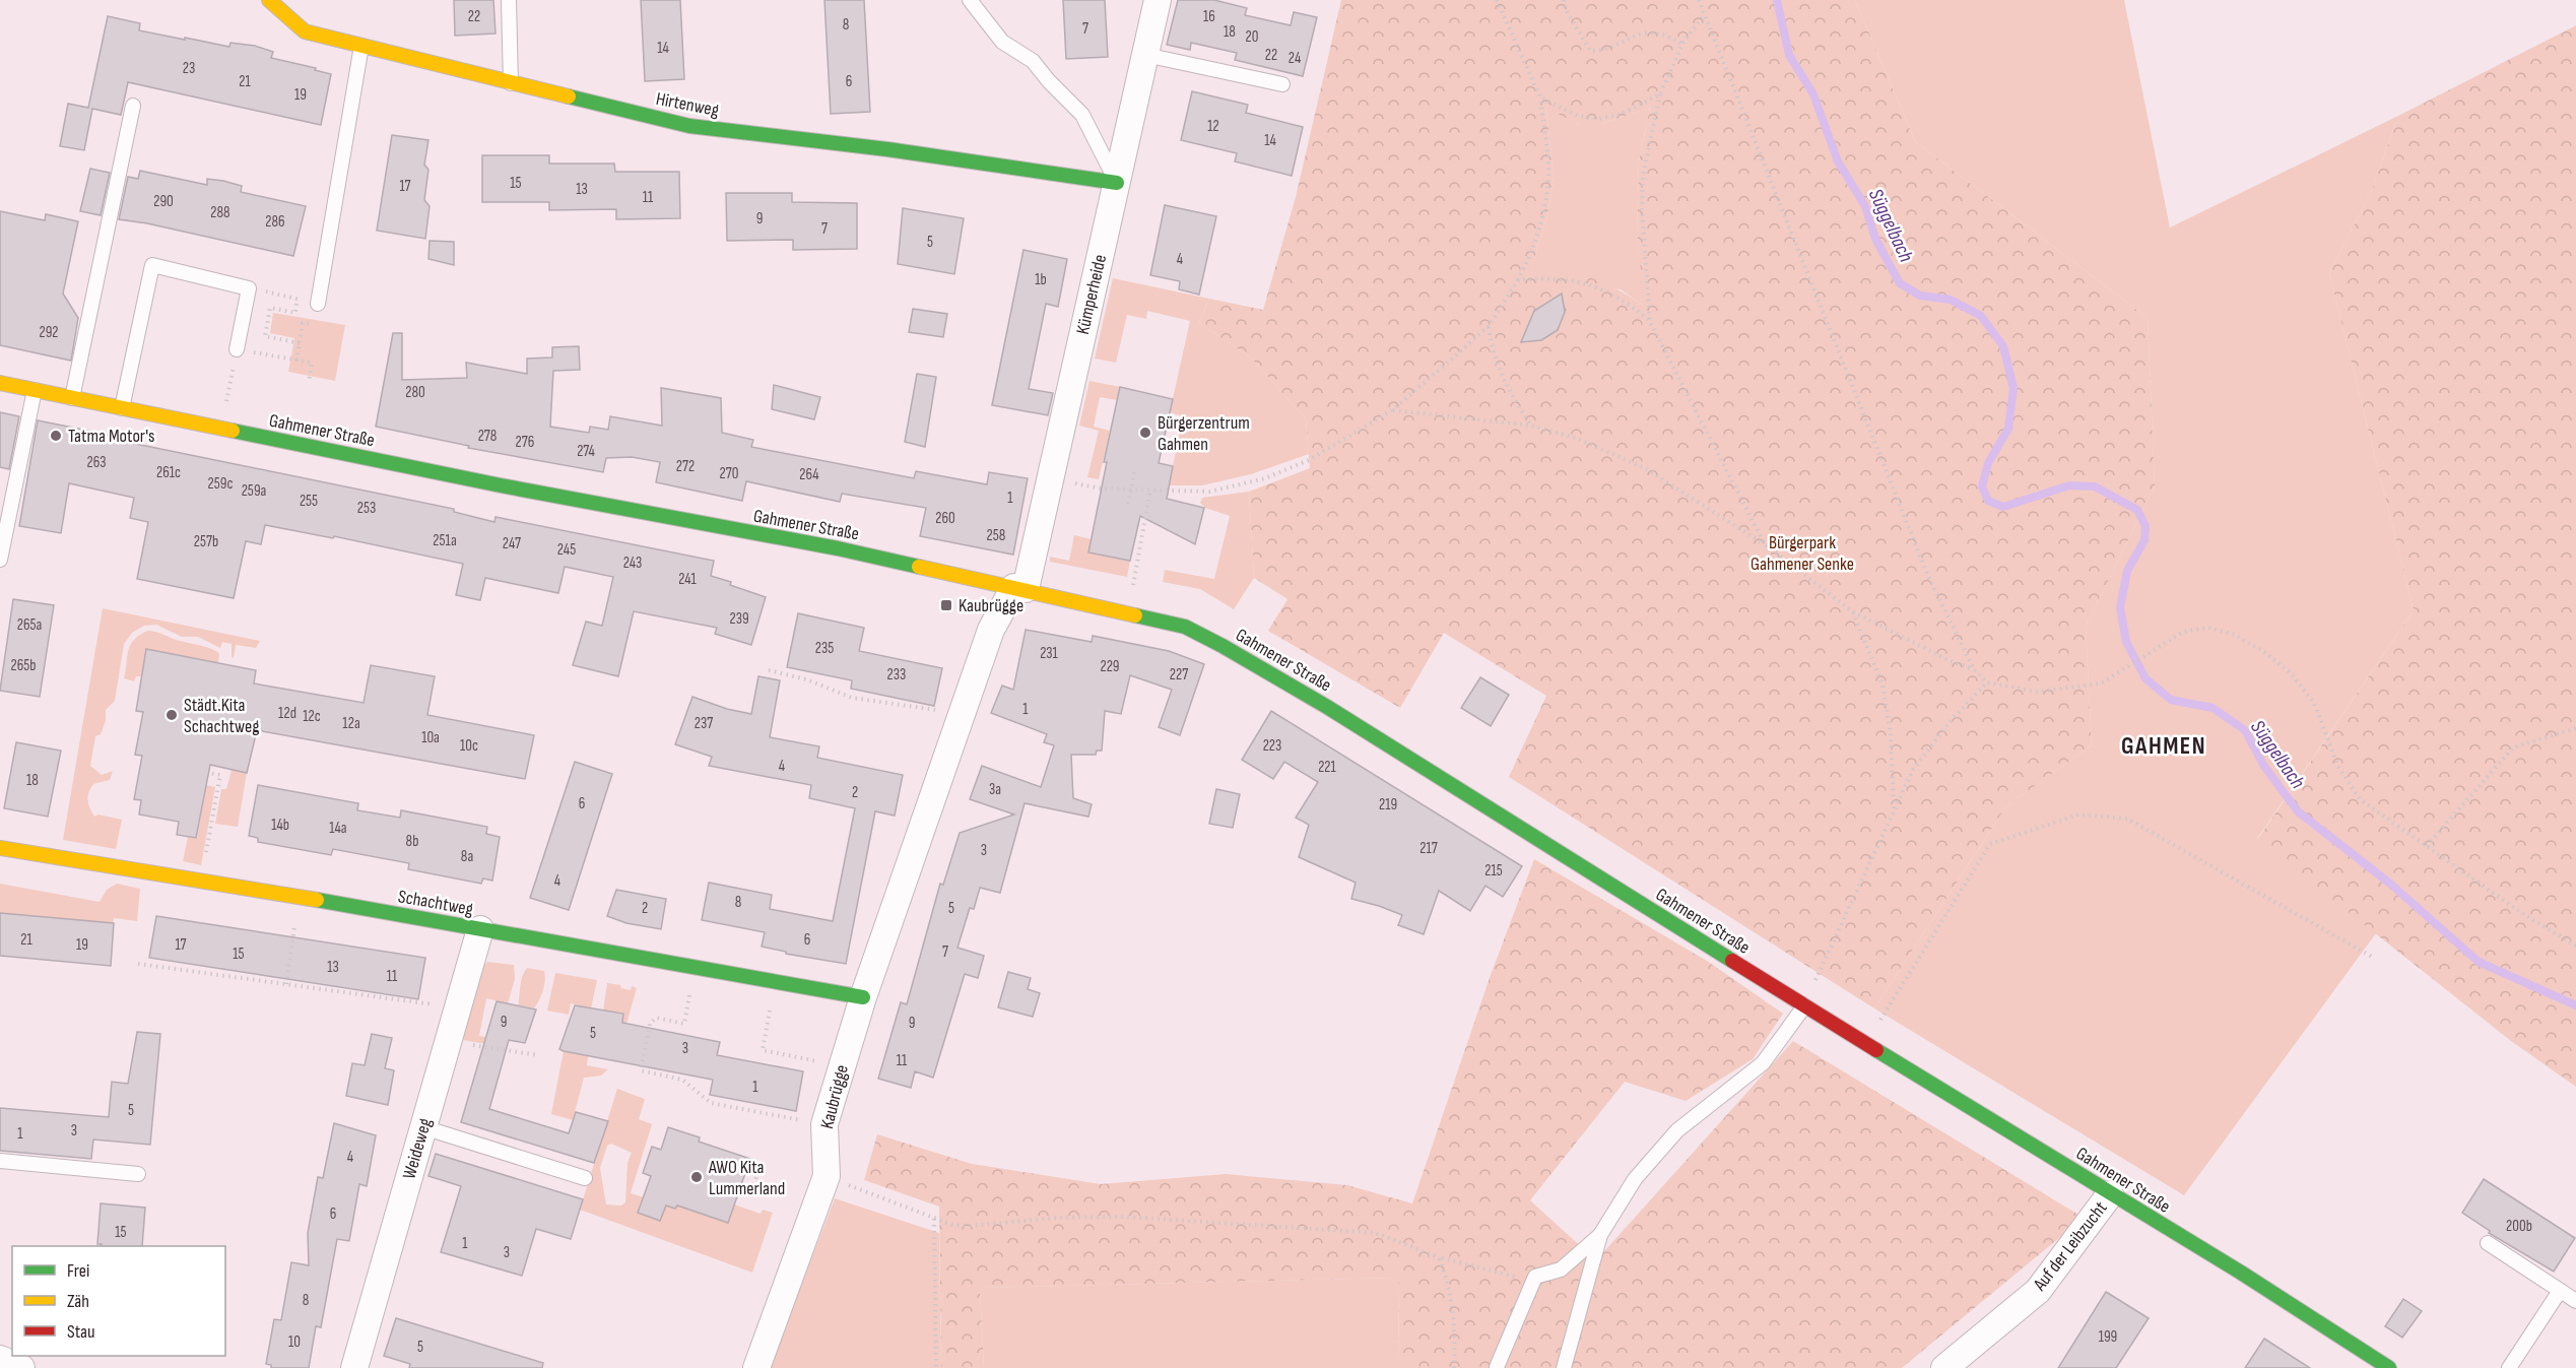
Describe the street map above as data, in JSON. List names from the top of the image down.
{
  "streets": {
    "main road": ["Hirtenweg", "Gahmener Straße", "Schachtweg"],
    "street": [
      "Kümperheide",
      "Kaubrügge",
      "Weideweg",
      "Auf der Leibzucht"
    ]
  },
  "crossings": [
    ["Hirtenweg", "Kümperheide"],
    ["Kümperheide", "Gahmener Straße"],
    ["Kümperheide", "Kaubrügge"],
    ["Gahmener Straße", "Kaubrügge"],
    ["Gahmener Straße", "Auf der Leibzucht"],
    ["Schachtweg", "Kaubrügge"],
    ["Schachtweg", "Weideweg"]
  ],
  "districts": ["GAHMEN"],
  "water": ["Süggelbach"],
  "parks": ["Bürgerpark Gahmener Senke"],
  "places": {
    "other": [
      "Bürgerzentrum Gahmen",
      "Tatma Motor's",
      "Städt.Kita Schachtweg",
      "AWO Kita Lummerland"
    ],
    "transit": ["Kaubrügge"]
  },
  "house_numbers": [
    "22",
    "16",
    "8",
    "7",
    "18",
    "20",
    "14",
    "22",
    "24",
    "23",
    "21",
    "6",
    "19",
    "12",
    "14",
    "15",
    "17",
    "13",
    "11",
    "290",
    "288",
    "9",
    "286",
    "7",
    "5",
    "4",
    "1b",
    "292",
    "280",
    "278",
    "276",
    "274",
    "263",
    "272",
    "261c",
    "270",
    "264",
    "259c",
    "259a",
    "1",
    "255",
    "253",
    "260",
    "258",
    "251a",
    "257b",
    "247",
    "245",
    "243",
    "241",
    "239",
    "265a",
    "235",
    "231",
    "265b",
    "229",
    "233",
    "227",
    "1",
    "12d",
    "12c",
    "12a",
    "237",
    "10a",
    "10c",
    "223",
    "4",
    "221",
    "18",
    "3a",
    "2",
    "6",
    "219",
    "14b",
    "14a",
    "8b",
    "217",
    "3",
    "8a",
    "215",
    "4",
    "8",
    "2",
    "5",
    "21",
    "6",
    "19",
    "17",
    "7",
    "15",
    "13",
    "11",
    "9",
    "9",
    "5",
    "3",
    "11",
    "1",
    "5",
    "3",
    "1",
    "4",
    "6",
    "200b",
    "15",
    "1",
    "3",
    "8",
    "199",
    "10",
    "5"
  ],
  "legend": ["Frei", "Zäh", "Stau"]
}
